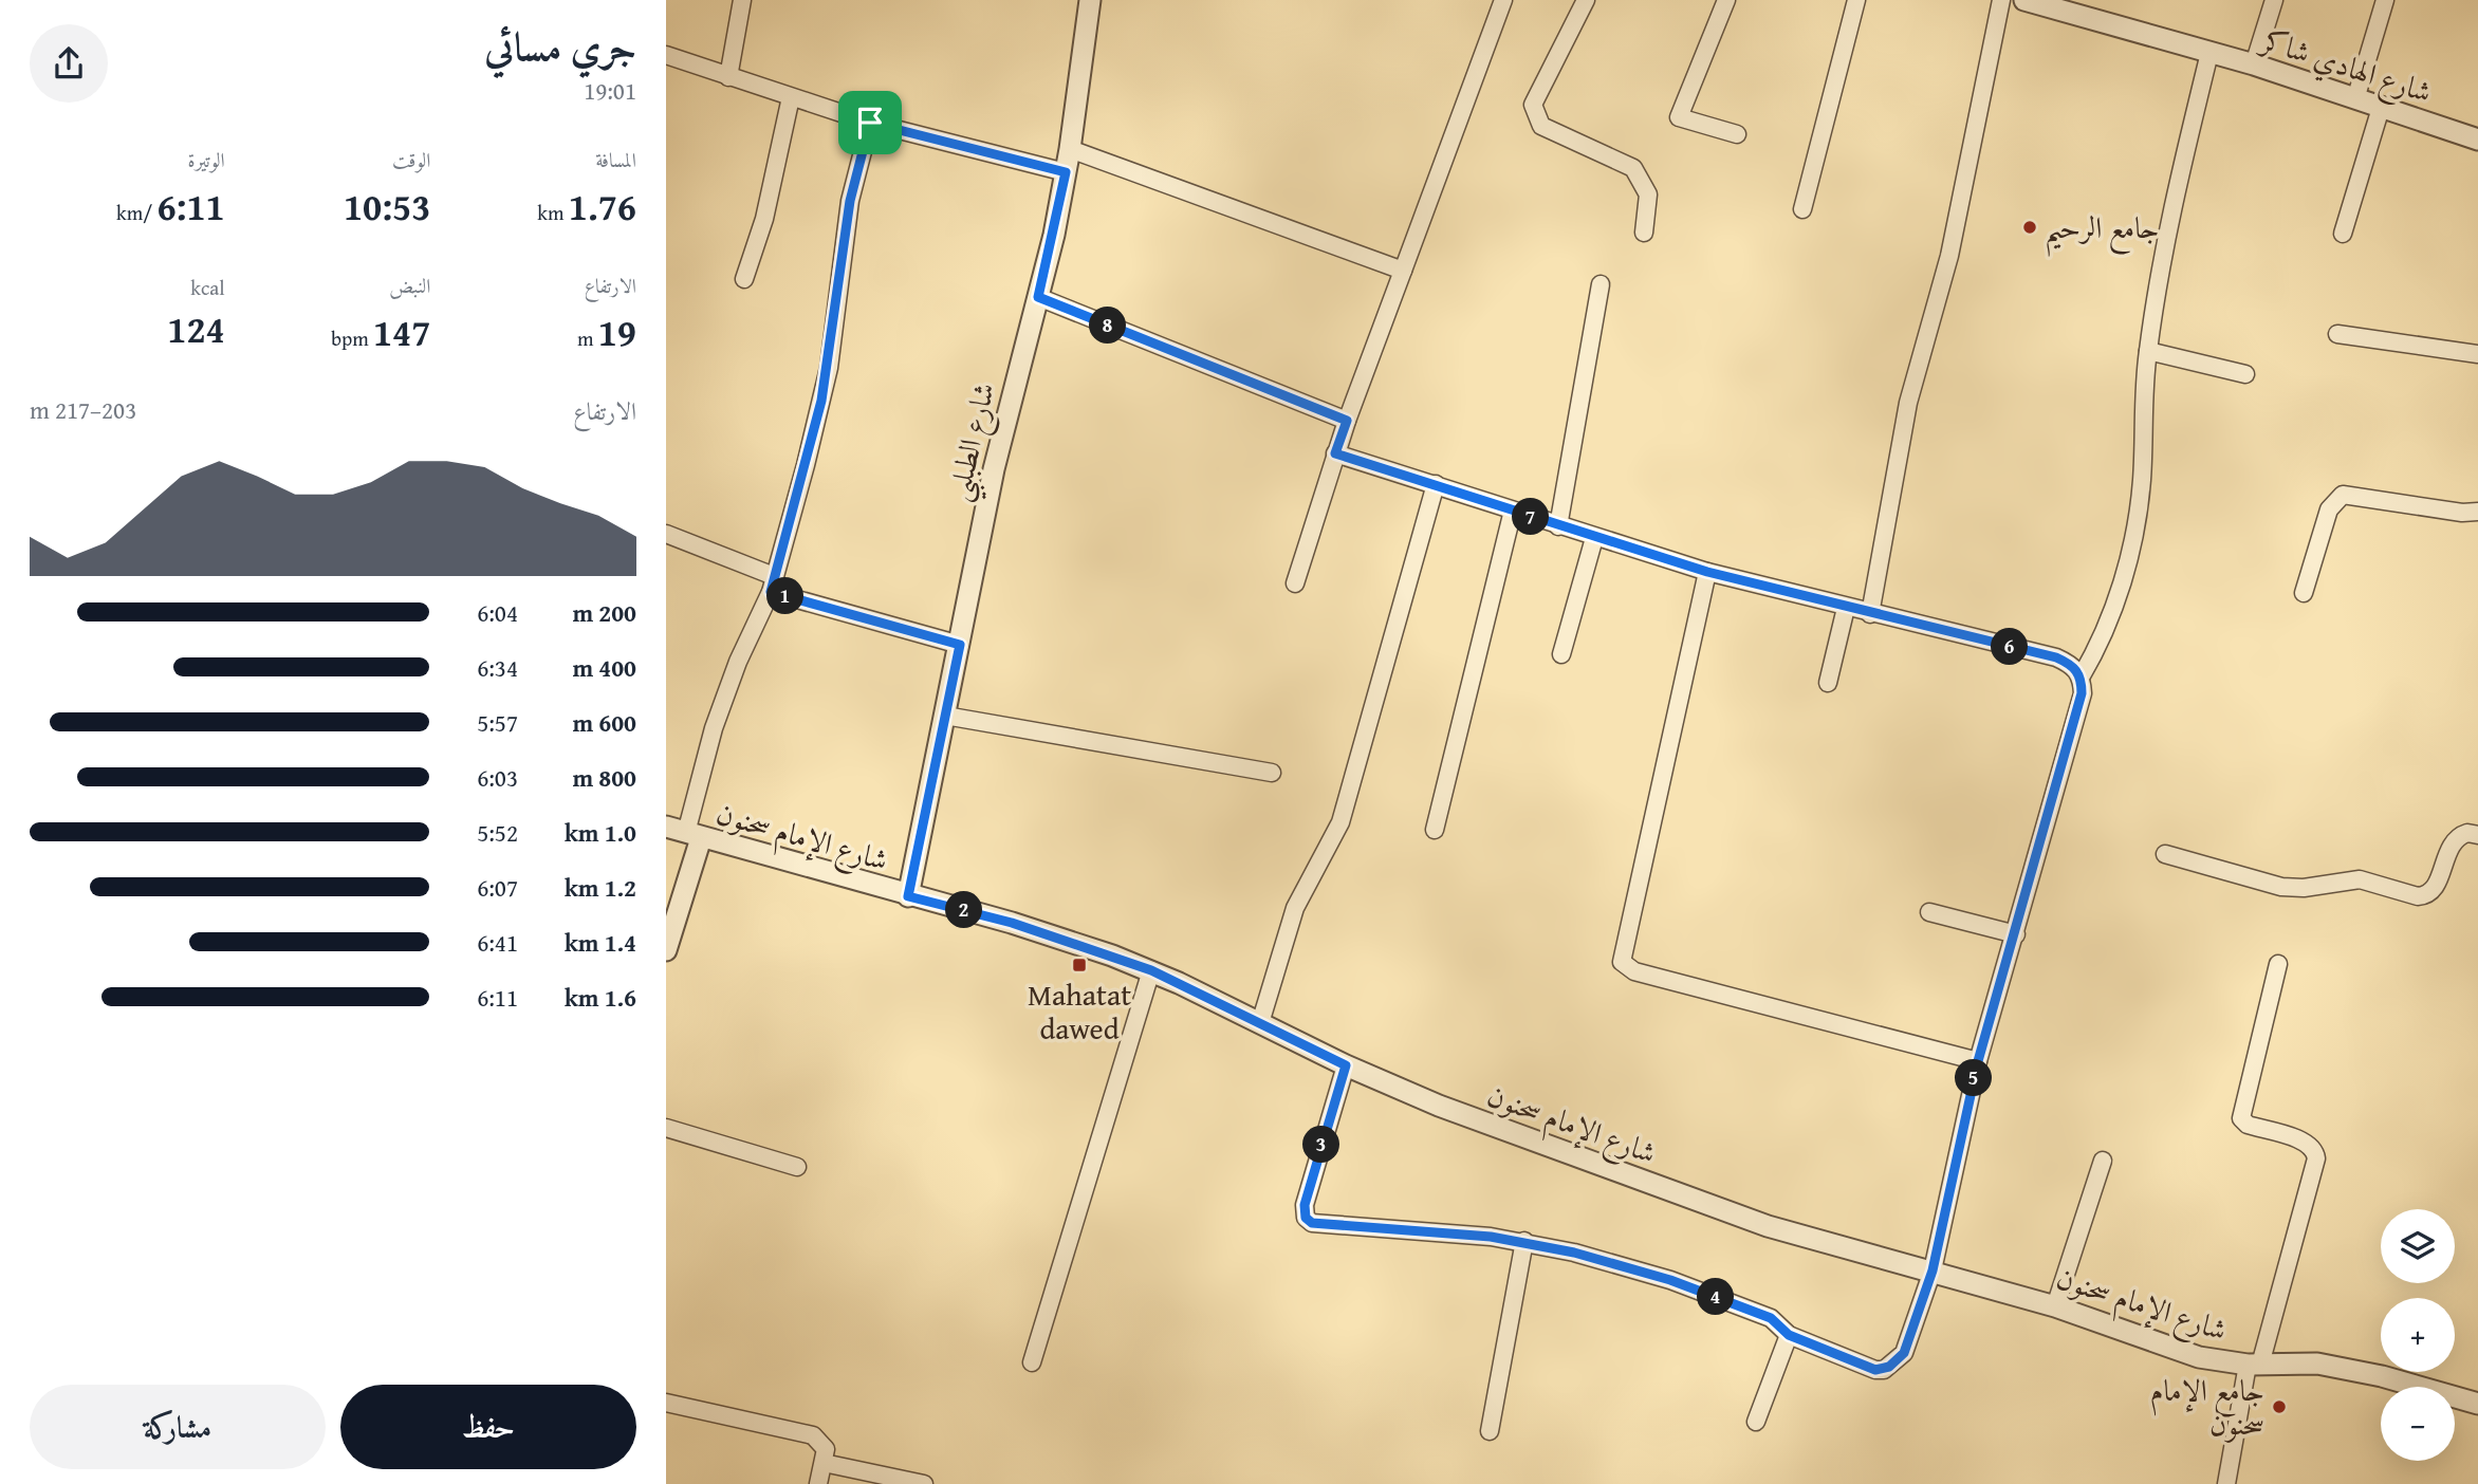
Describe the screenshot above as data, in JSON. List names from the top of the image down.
{
  "streets": {
    "street": ["شارع الهادي شاكر", "شارع الطبلبي", "شارع الإمام سحنون"]
  },
  "crossings": [
    ["شارع الطبلبي", "شارع الإمام سحنون"]
  ],
  "places": {
    "other": ["جامع الرحيم", "جامع الإمام سحنون"],
    "transit": ["Mahatat dawed"]
  },
  "page": {
    "heading": ["جري مسائي", "19:01"],
    "stats": [
      ["المسافة", "1.76 km"],
      ["الوقت", "10:53"],
      ["الوتيرة", "6:11 /km"],
      ["الارتفاع", "19 m"],
      ["النبض", "147 bpm"],
      ["kcal", "124"]
    ],
    "pins": [
      "8",
      "7",
      "1",
      "6",
      "2",
      "5",
      "3",
      "4"
    ],
    "chart": ["الارتفاع", "203–217 m"],
    "list": [
      {
        "name": "200 m",
        "note": "6:04"
      },
      {
        "name": "400 m",
        "note": "6:34"
      },
      {
        "name": "600 m",
        "note": "5:57"
      },
      {
        "name": "800 m",
        "note": "6:03"
      },
      {
        "name": "1.0 km",
        "note": "5:52"
      },
      {
        "name": "1.2 km",
        "note": "6:07"
      },
      {
        "name": "1.4 km",
        "note": "6:41"
      },
      {
        "name": "1.6 km",
        "note": "6:11"
      }
    ],
    "map_buttons": ["+", "−"],
    "buttons": ["حفظ", "مشاركة"]
  }
}
